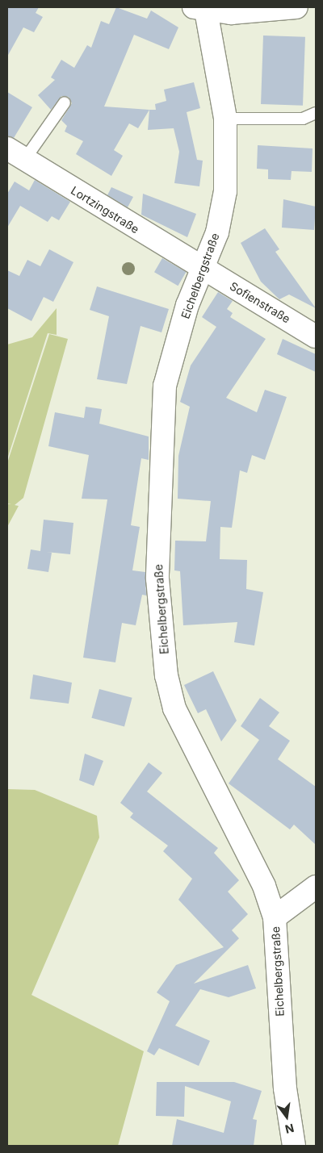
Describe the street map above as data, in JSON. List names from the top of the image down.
{
  "streets": {
    "street": ["Lortzingstraße", "Eichelbergstraße", "Sofienstraße"]
  },
  "crossings": [
    ["Lortzingstraße", "Eichelbergstraße"],
    ["Lortzingstraße", "Sofienstraße"],
    ["Eichelbergstraße", "Sofienstraße"]
  ],
  "north": "bottom"
}
